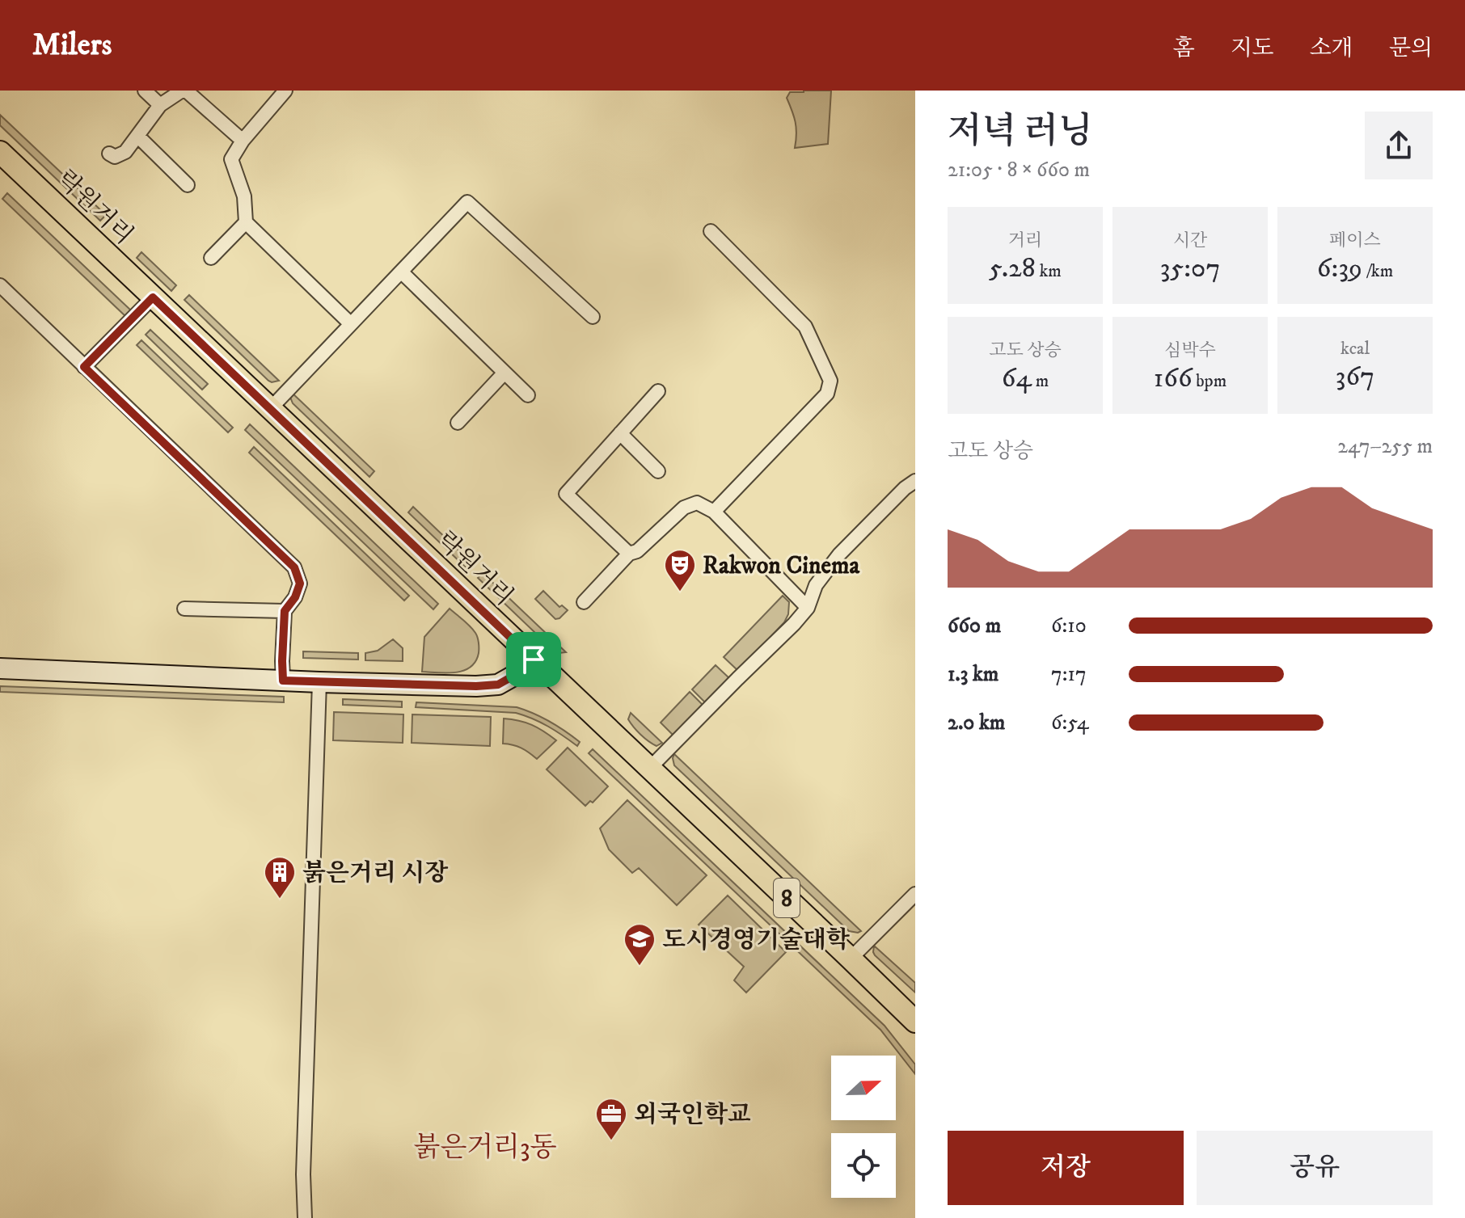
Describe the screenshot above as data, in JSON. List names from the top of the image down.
{
  "streets": {
    "main road": ["락원거리", "8"]
  },
  "districts": ["붉은거리3동"],
  "places": {
    "theatre": ["Rakwon Cinema"],
    "building": ["붉은거리 시장"],
    "school or university": ["도시경영기술대학"],
    "office": ["외국인학교"]
  },
  "north": "right",
  "page": {
    "header": "Milers",
    "nav": [
      "홈",
      "지도",
      "소개",
      "문의"
    ],
    "heading": ["저녁 러닝", "21:05 · 8 × 660 m"],
    "stats": [
      ["거리", "5.28 km"],
      ["시간", "35:07"],
      ["페이스", "6:39 /km"],
      ["고도 상승", "64 m"],
      ["심박수", "166 bpm"],
      ["kcal", "367"]
    ],
    "chart": ["고도 상승", "247–255 m"],
    "list": [
      {
        "name": "660 m",
        "note": "6:10"
      },
      {
        "name": "1.3 km",
        "note": "7:17"
      },
      {
        "name": "2.0 km",
        "note": "6:54"
      }
    ],
    "buttons": ["저장", "공유"]
  }
}
